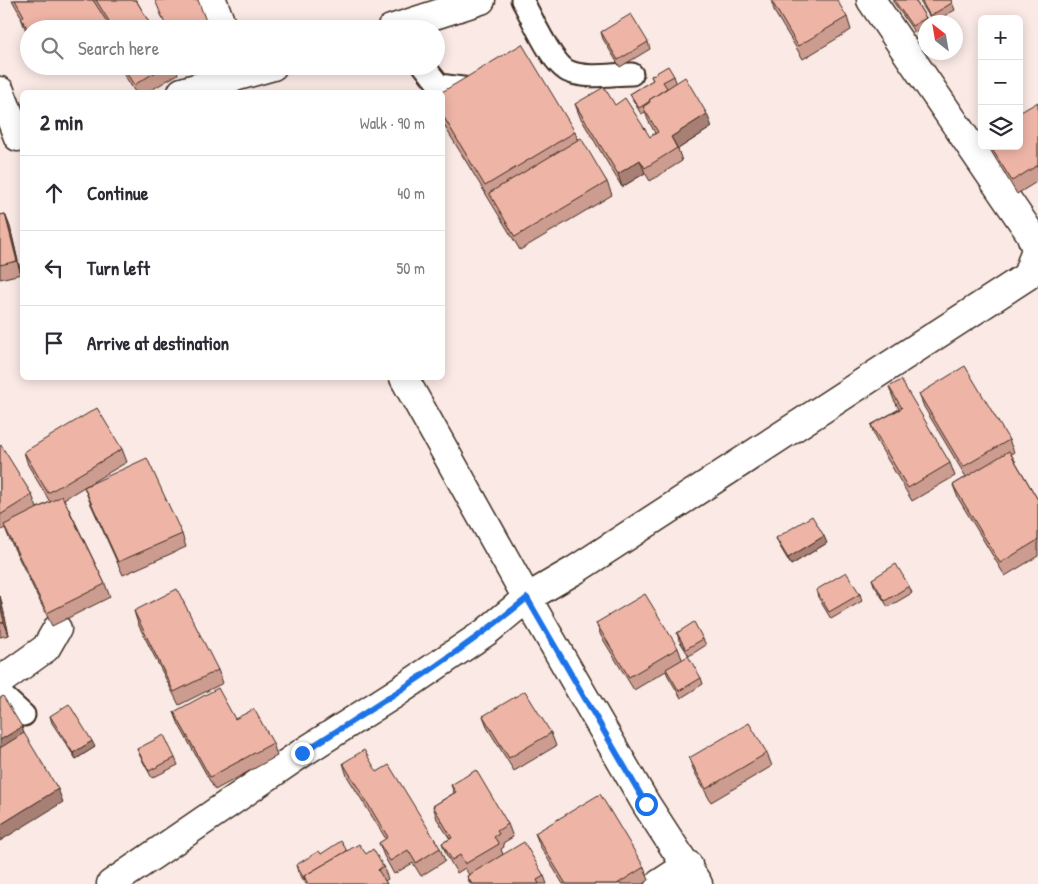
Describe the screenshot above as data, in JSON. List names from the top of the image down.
{
  "north": "top left",
  "page": {
    "map_buttons": ["+", "−"],
    "search": "Search here",
    "heading": ["2 min", "Walk · 90 m"],
    "list": [
      ["Continue", "40 m"],
      ["Turn left", "50 m"],
      "Arrive at destination"
    ]
  }
}
